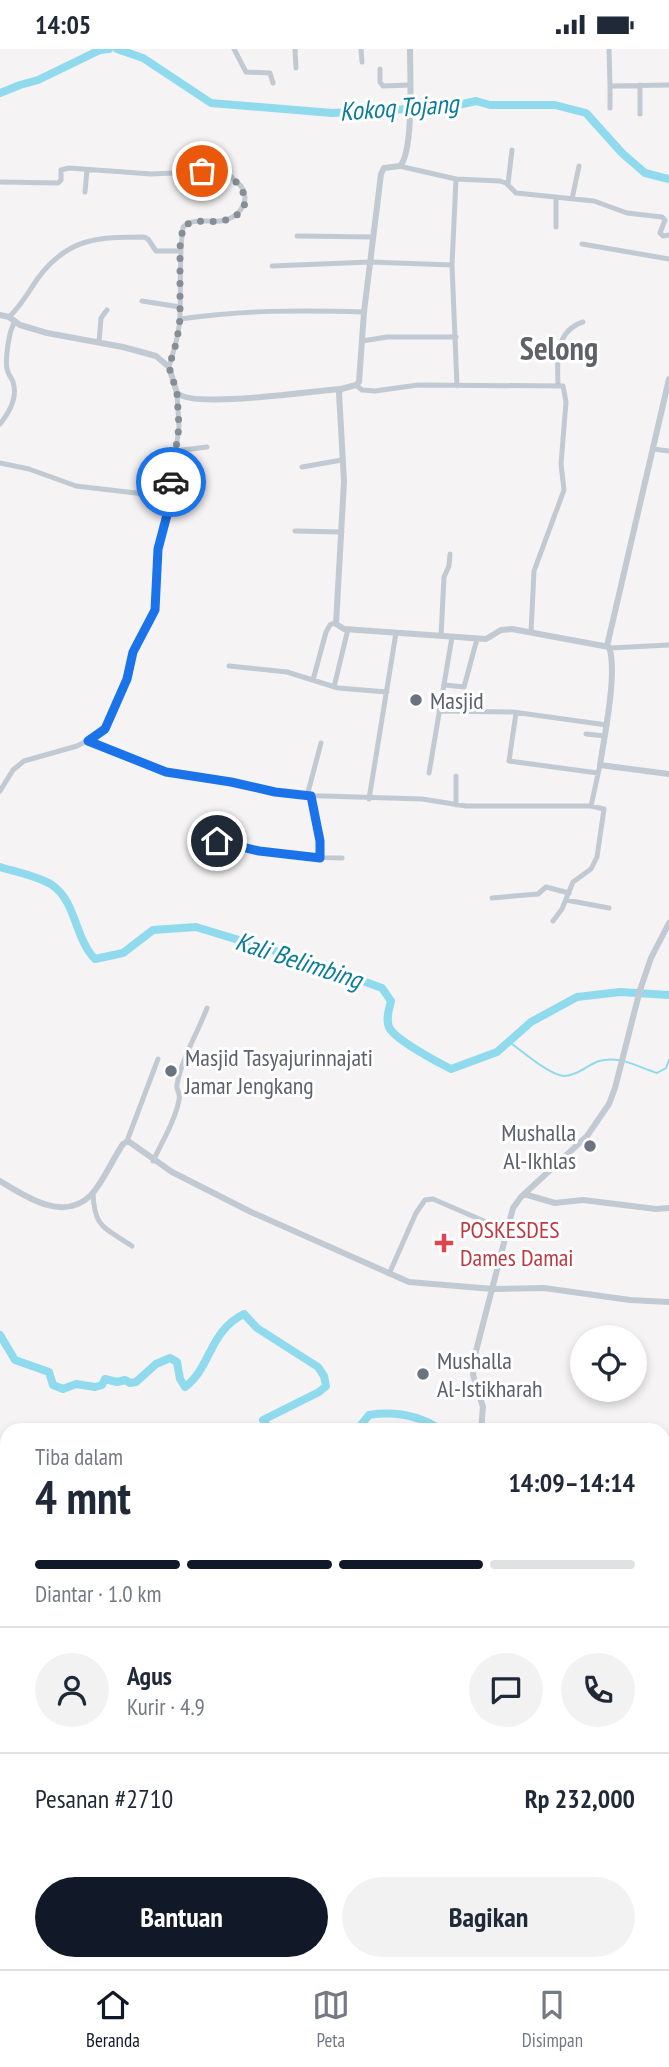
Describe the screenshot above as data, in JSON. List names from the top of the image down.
{
  "districts": ["Selong"],
  "water": ["Kokoq Tojang", "Kali Belimbing"],
  "places": {
    "other": [
      "Masjid",
      "Masjid Tasyajurinnajati Jamar Jengkang",
      "Mushalla Al-Ikhlas",
      "Mushalla Al-Istikharah"
    ],
    "health": ["POSKESDES Dames Damai"]
  },
  "page": {
    "status": "14:05",
    "heading": ["4 mnt", "Tiba dalam", "14:09–14:14"],
    "panel": [
      "Agus",
      "Kurir · 4.9",
      "Pesanan #2710",
      "Rp 232,000"
    ],
    "bar": "Diantar · 1.0 km",
    "buttons": ["Bantuan", "Bagikan"],
    "tabs": ["Beranda", "Peta", "Disimpan"]
  }
}
